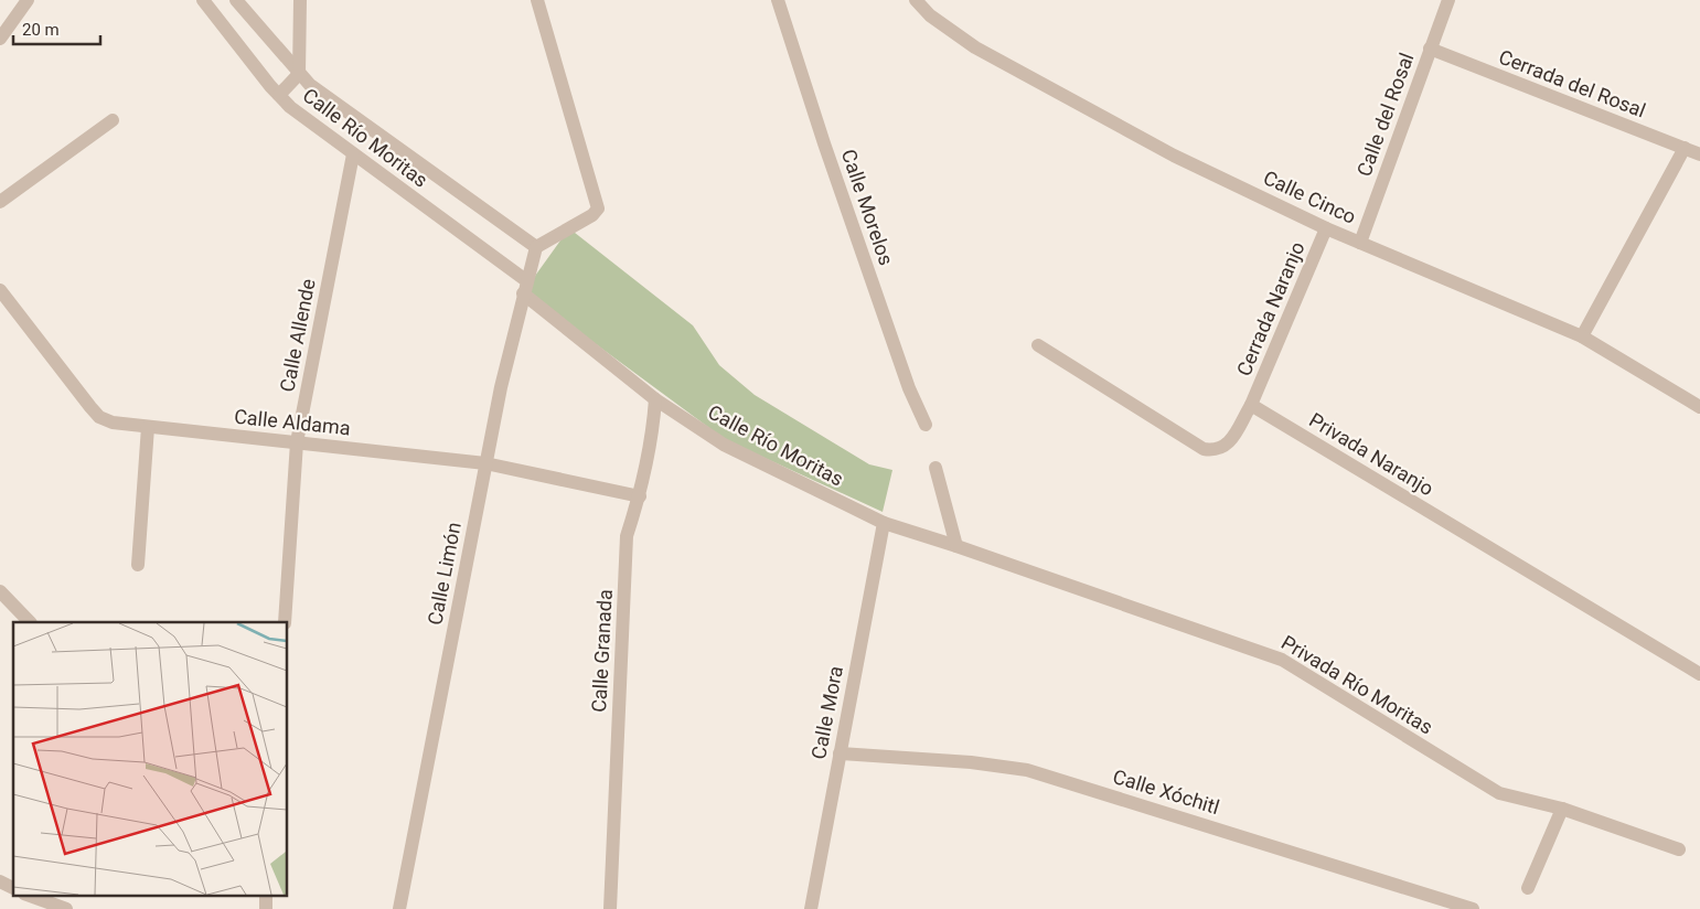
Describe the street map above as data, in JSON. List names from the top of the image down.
{
  "streets": {
    "street": [
      "Cerrada del Rosal",
      "Calle del Rosal",
      "Calle Río Moritas",
      "Calle Cinco",
      "Calle Morelos",
      "Cerrada Naranjo",
      "Calle Allende",
      "Calle Aldama",
      "Privada Naranjo",
      "Calle Limón",
      "Calle Granada",
      "Privada Río Moritas",
      "Calle Mora",
      "Calle Xóchitl"
    ]
  },
  "crossings": [
    ["Cerrada del Rosal", "Calle del Rosal"],
    ["Calle del Rosal", "Calle Cinco"],
    ["Calle Río Moritas", "Calle Allende"],
    ["Calle Río Moritas", "Calle Limón"],
    ["Calle Río Moritas", "Calle Granada"],
    ["Calle Río Moritas", "Privada Río Moritas"],
    ["Calle Río Moritas", "Calle Mora"],
    ["Calle Cinco", "Cerrada Naranjo"],
    ["Cerrada Naranjo", "Privada Naranjo"],
    ["Calle Allende", "Calle Aldama"],
    ["Calle Aldama", "Calle Limón"],
    ["Calle Aldama", "Calle Granada"],
    ["Privada Río Moritas", "Calle Mora"],
    ["Calle Mora", "Calle Xóchitl"]
  ],
  "scale_bar": "20 m"
}
